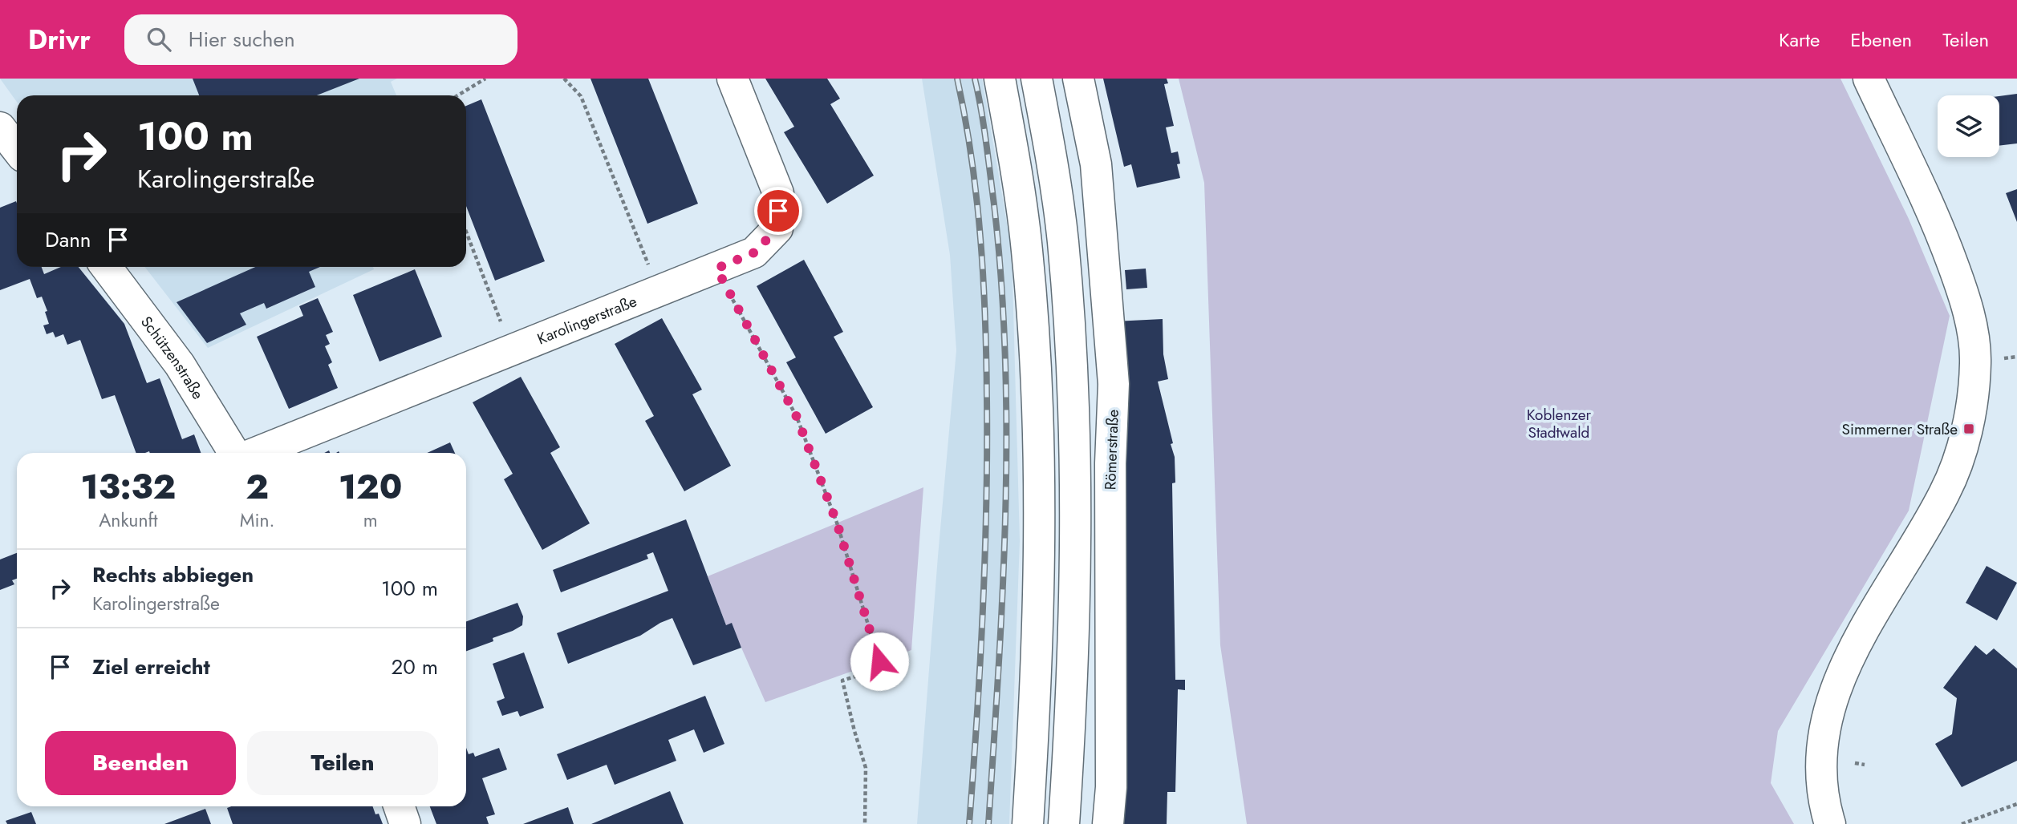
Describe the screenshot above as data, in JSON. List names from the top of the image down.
{
  "streets": {
    "main road": ["Karolingerstraße", "Schützenstraße", "Römerstraße"]
  },
  "parks": ["Koblenzer Stadtwald"],
  "places": {
    "transit": ["Simmerner Straße"]
  },
  "page": {
    "header": "Drivr",
    "search": "Hier suchen",
    "nav": ["Karte", "Ebenen", "Teilen"],
    "turn": ["100 m", "Karolingerstraße"],
    "then": "Dann",
    "eta": [
      "13:32",
      "Ankunft",
      "2",
      "Min.",
      "120",
      "m"
    ],
    "list": [
      {
        "name": "Rechts abbiegen",
        "note": "Karolingerstraße",
        "value": "100 m"
      },
      {
        "name": "Ziel erreicht",
        "value": "20 m"
      }
    ],
    "buttons": ["Beenden", "Teilen"]
  }
}
